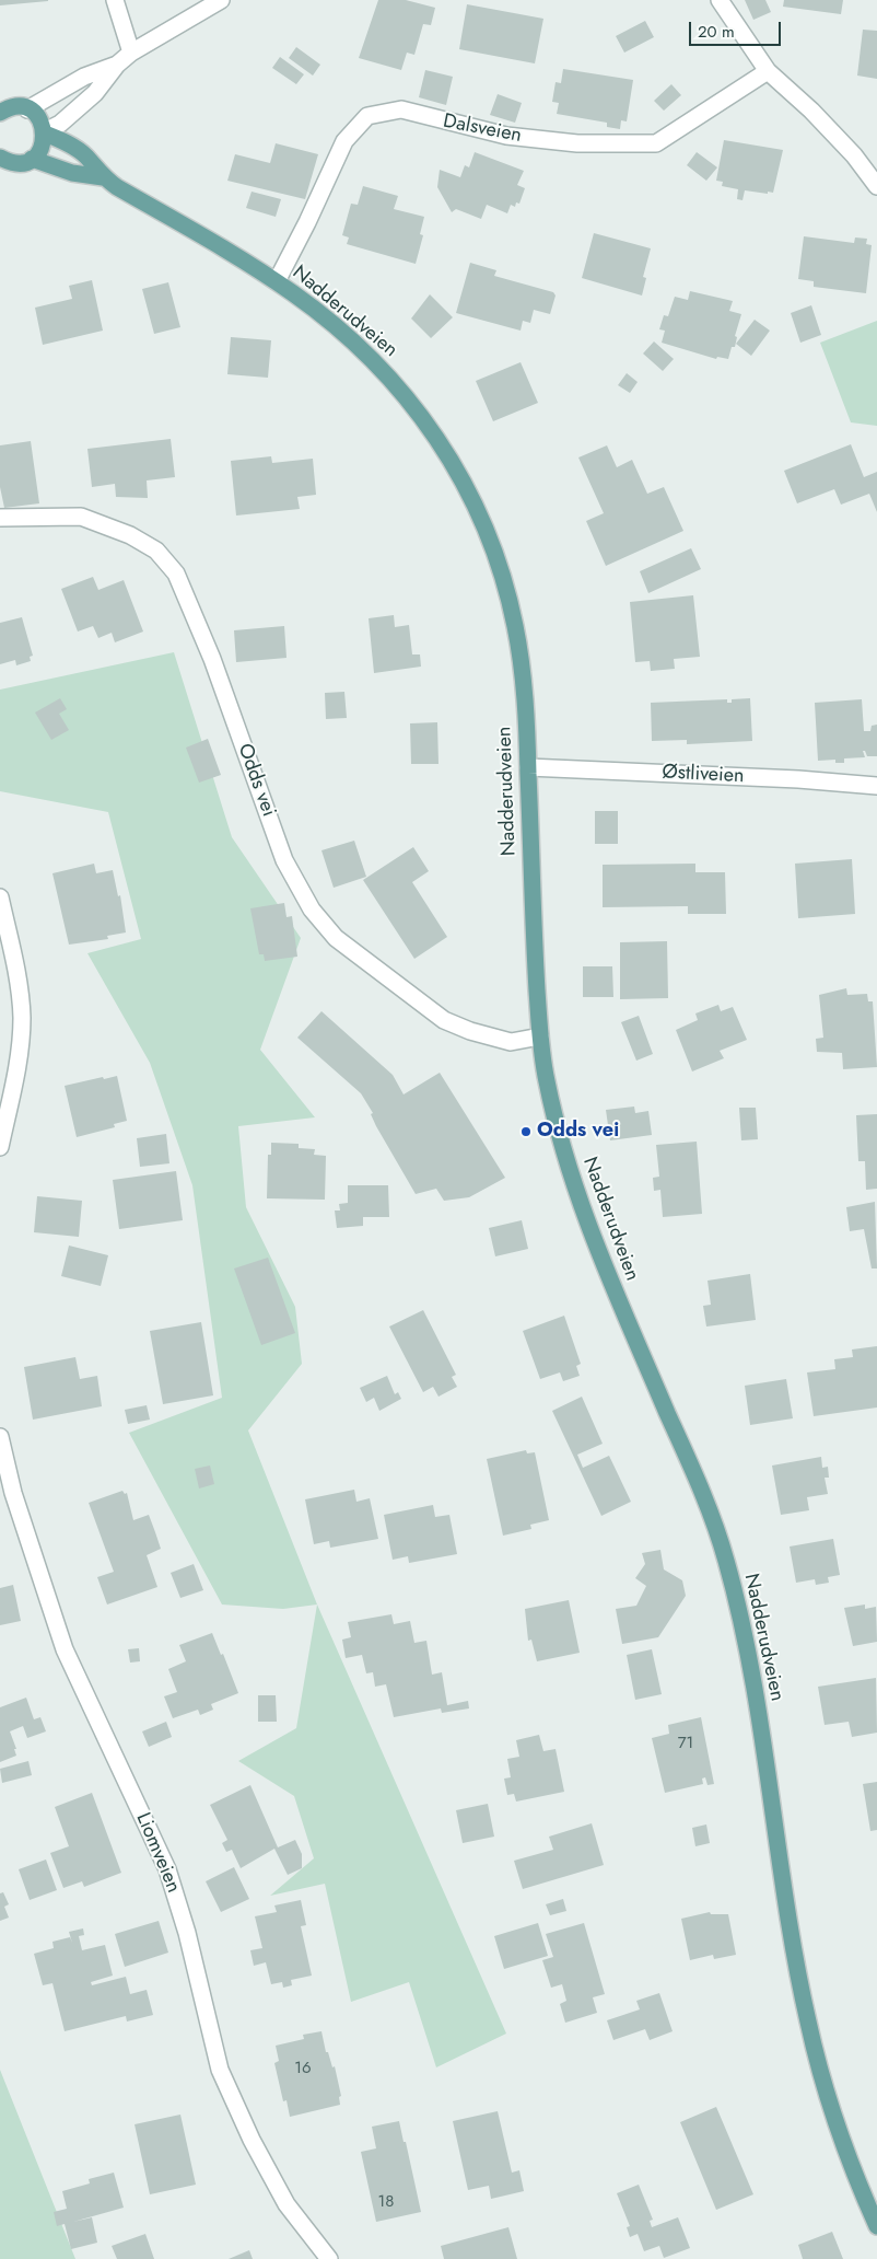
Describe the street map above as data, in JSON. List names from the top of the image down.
{
  "streets": {
    "main road": ["Nadderudveien"],
    "street": [
      "Dalsveien",
      "Østliveien",
      "Odds vei",
      "Liomveien"
    ]
  },
  "crossings": [
    ["Dalsveien", "Nadderudveien"],
    ["Nadderudveien", "Østliveien"],
    ["Nadderudveien", "Odds vei"]
  ],
  "places": ["Odds vei"],
  "house_numbers": ["71", "16", "18"],
  "scale_bar": "20 m"
}
